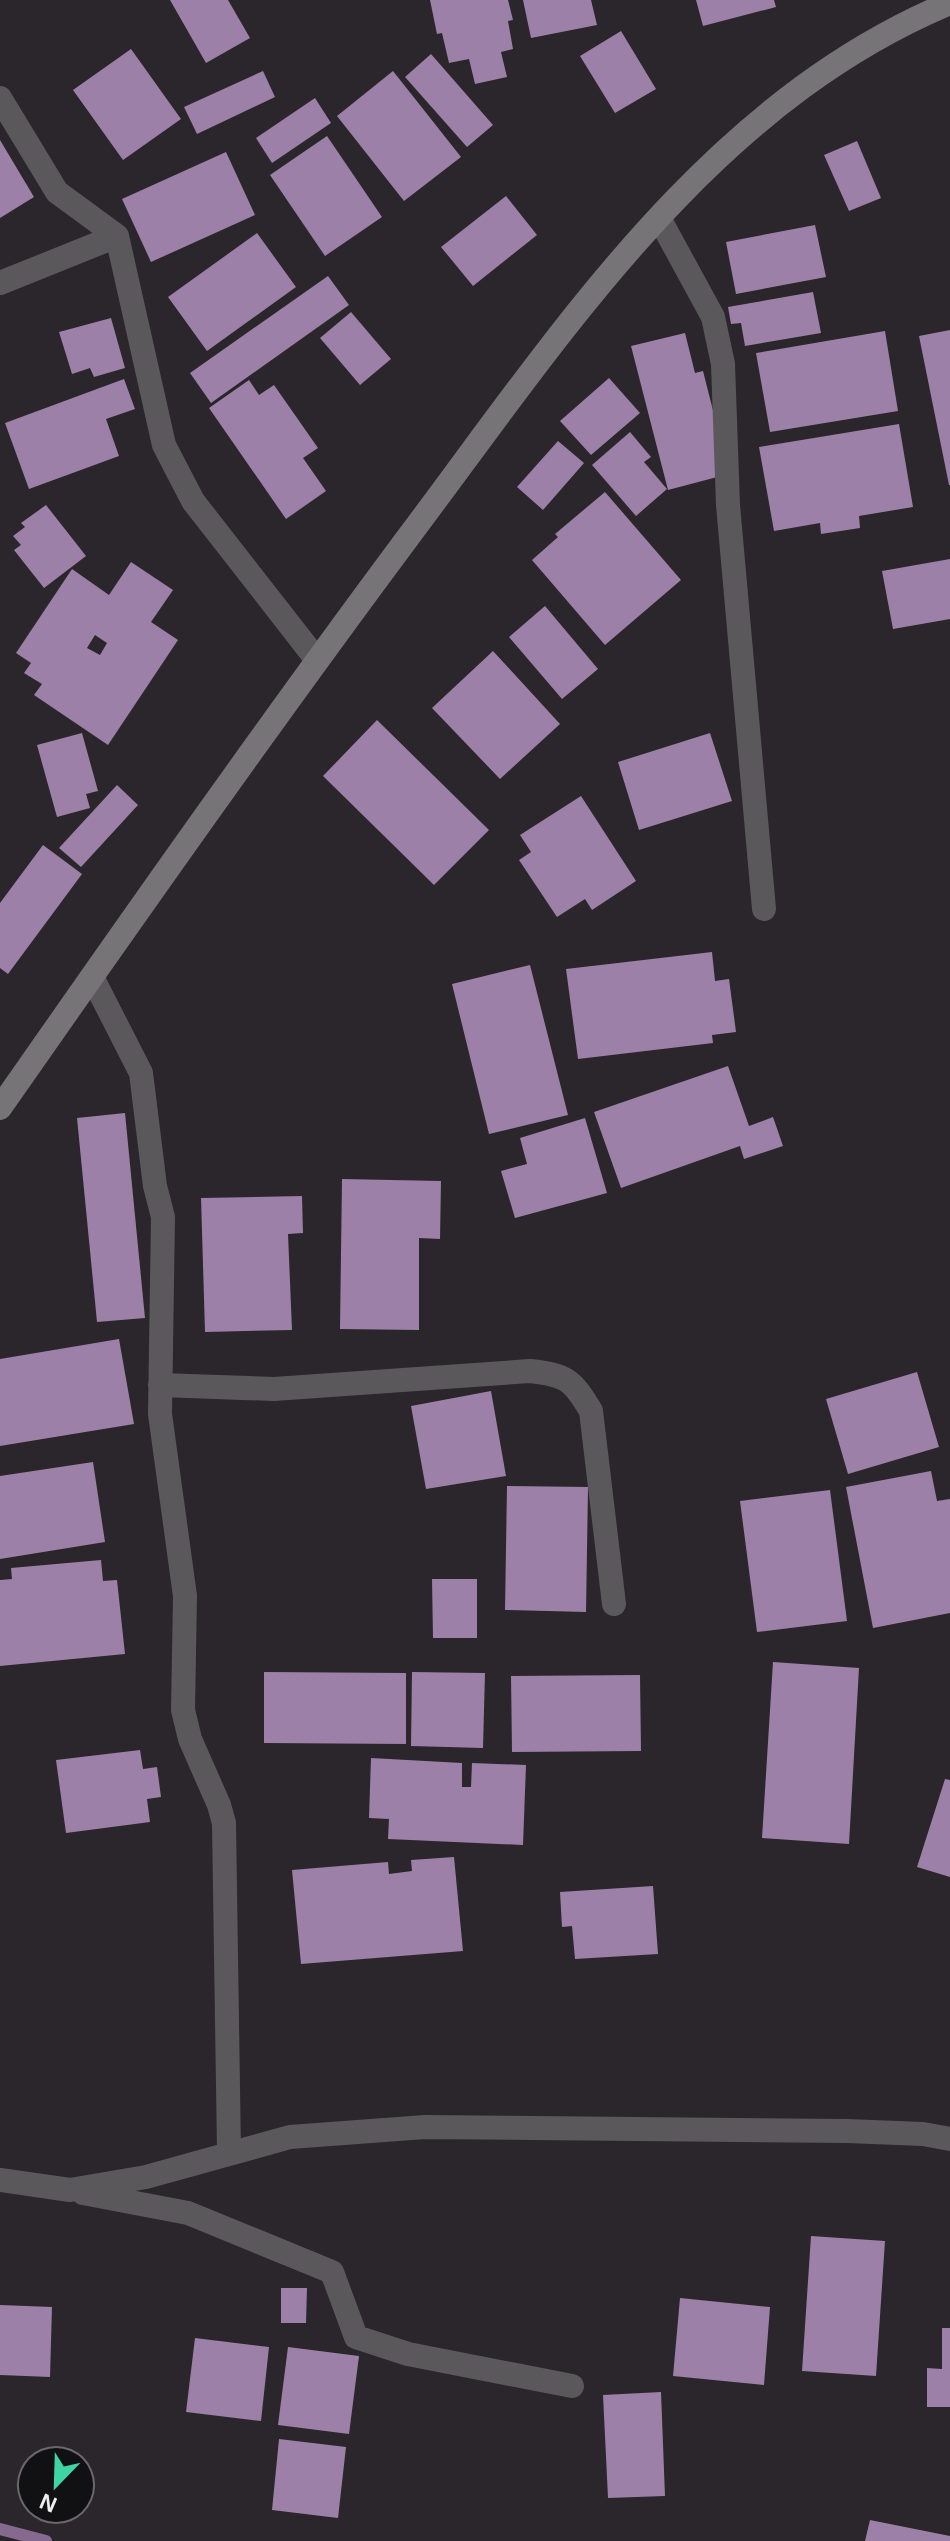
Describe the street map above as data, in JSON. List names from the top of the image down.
{
  "north": "bottom left"
}
